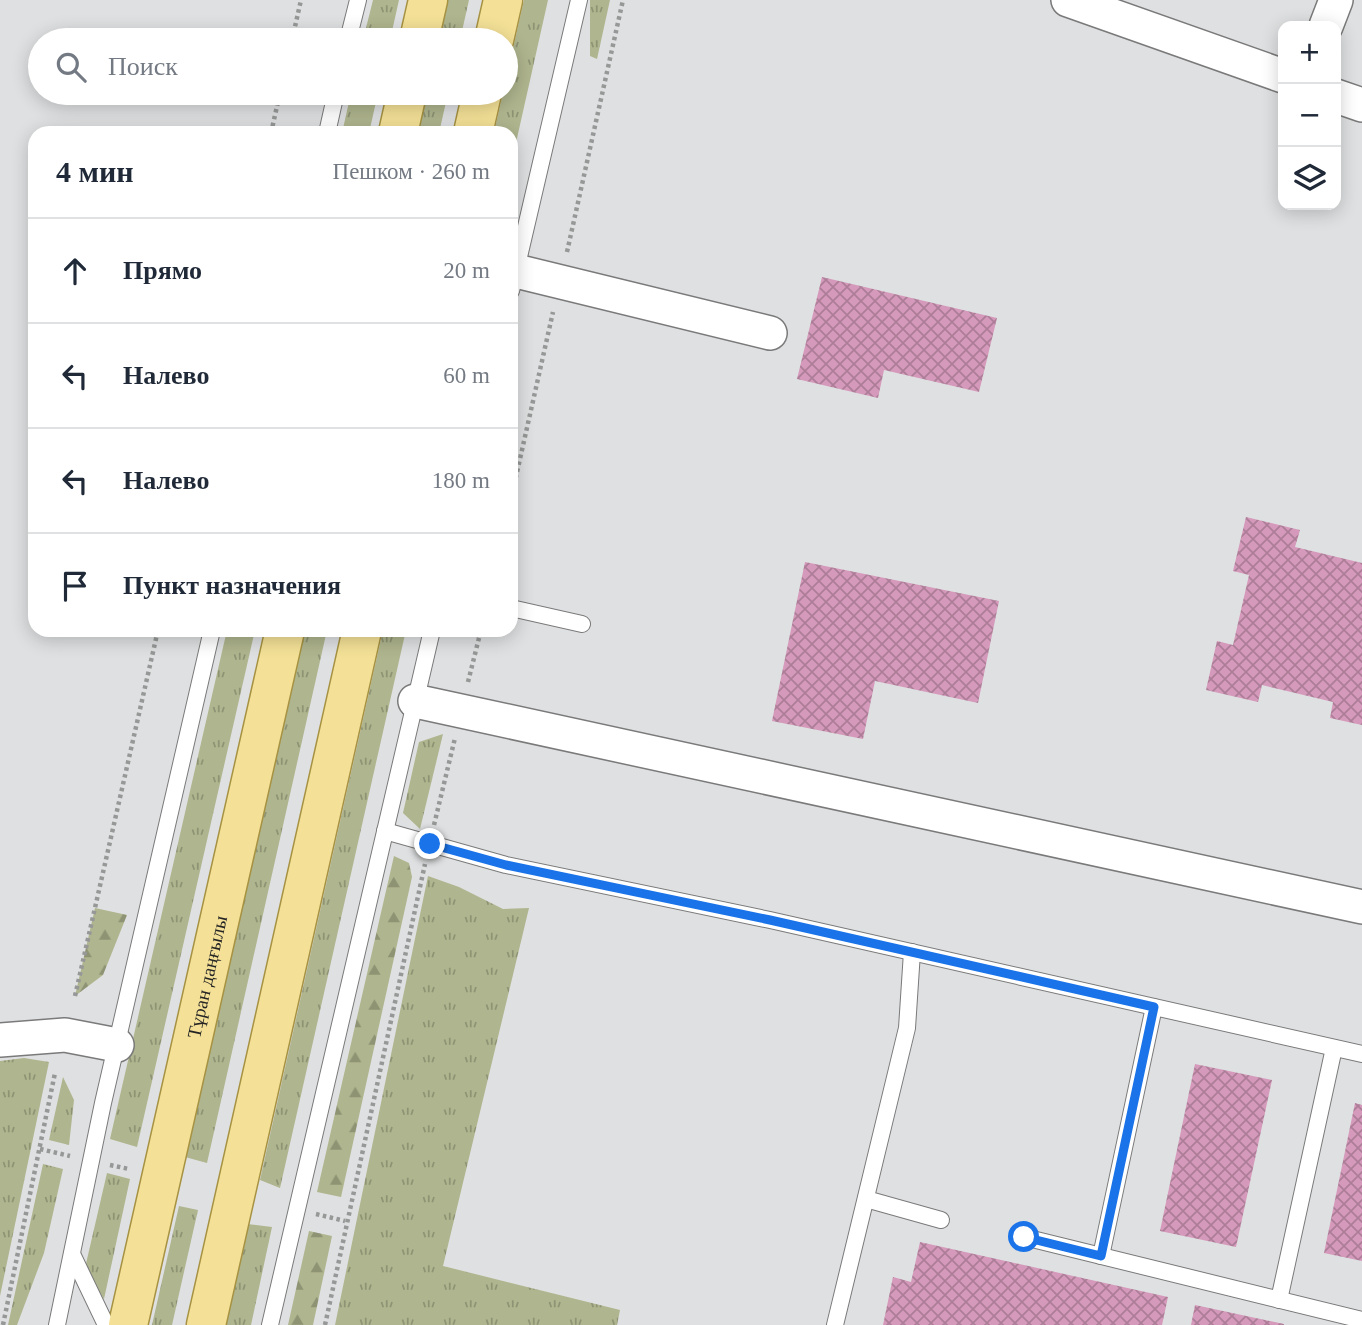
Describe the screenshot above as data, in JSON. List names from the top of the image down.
{
  "streets": {
    "main road": ["Тұран даңғылы"]
  },
  "page": {
    "map_buttons": ["+", "−"],
    "search": "Поиск",
    "heading": ["4 мин", "Пешком · 260 m"],
    "list": [
      ["Прямо", "20 m"],
      ["Налево", "60 m"],
      ["Налево", "180 m"],
      "Пункт назначения"
    ]
  }
}
